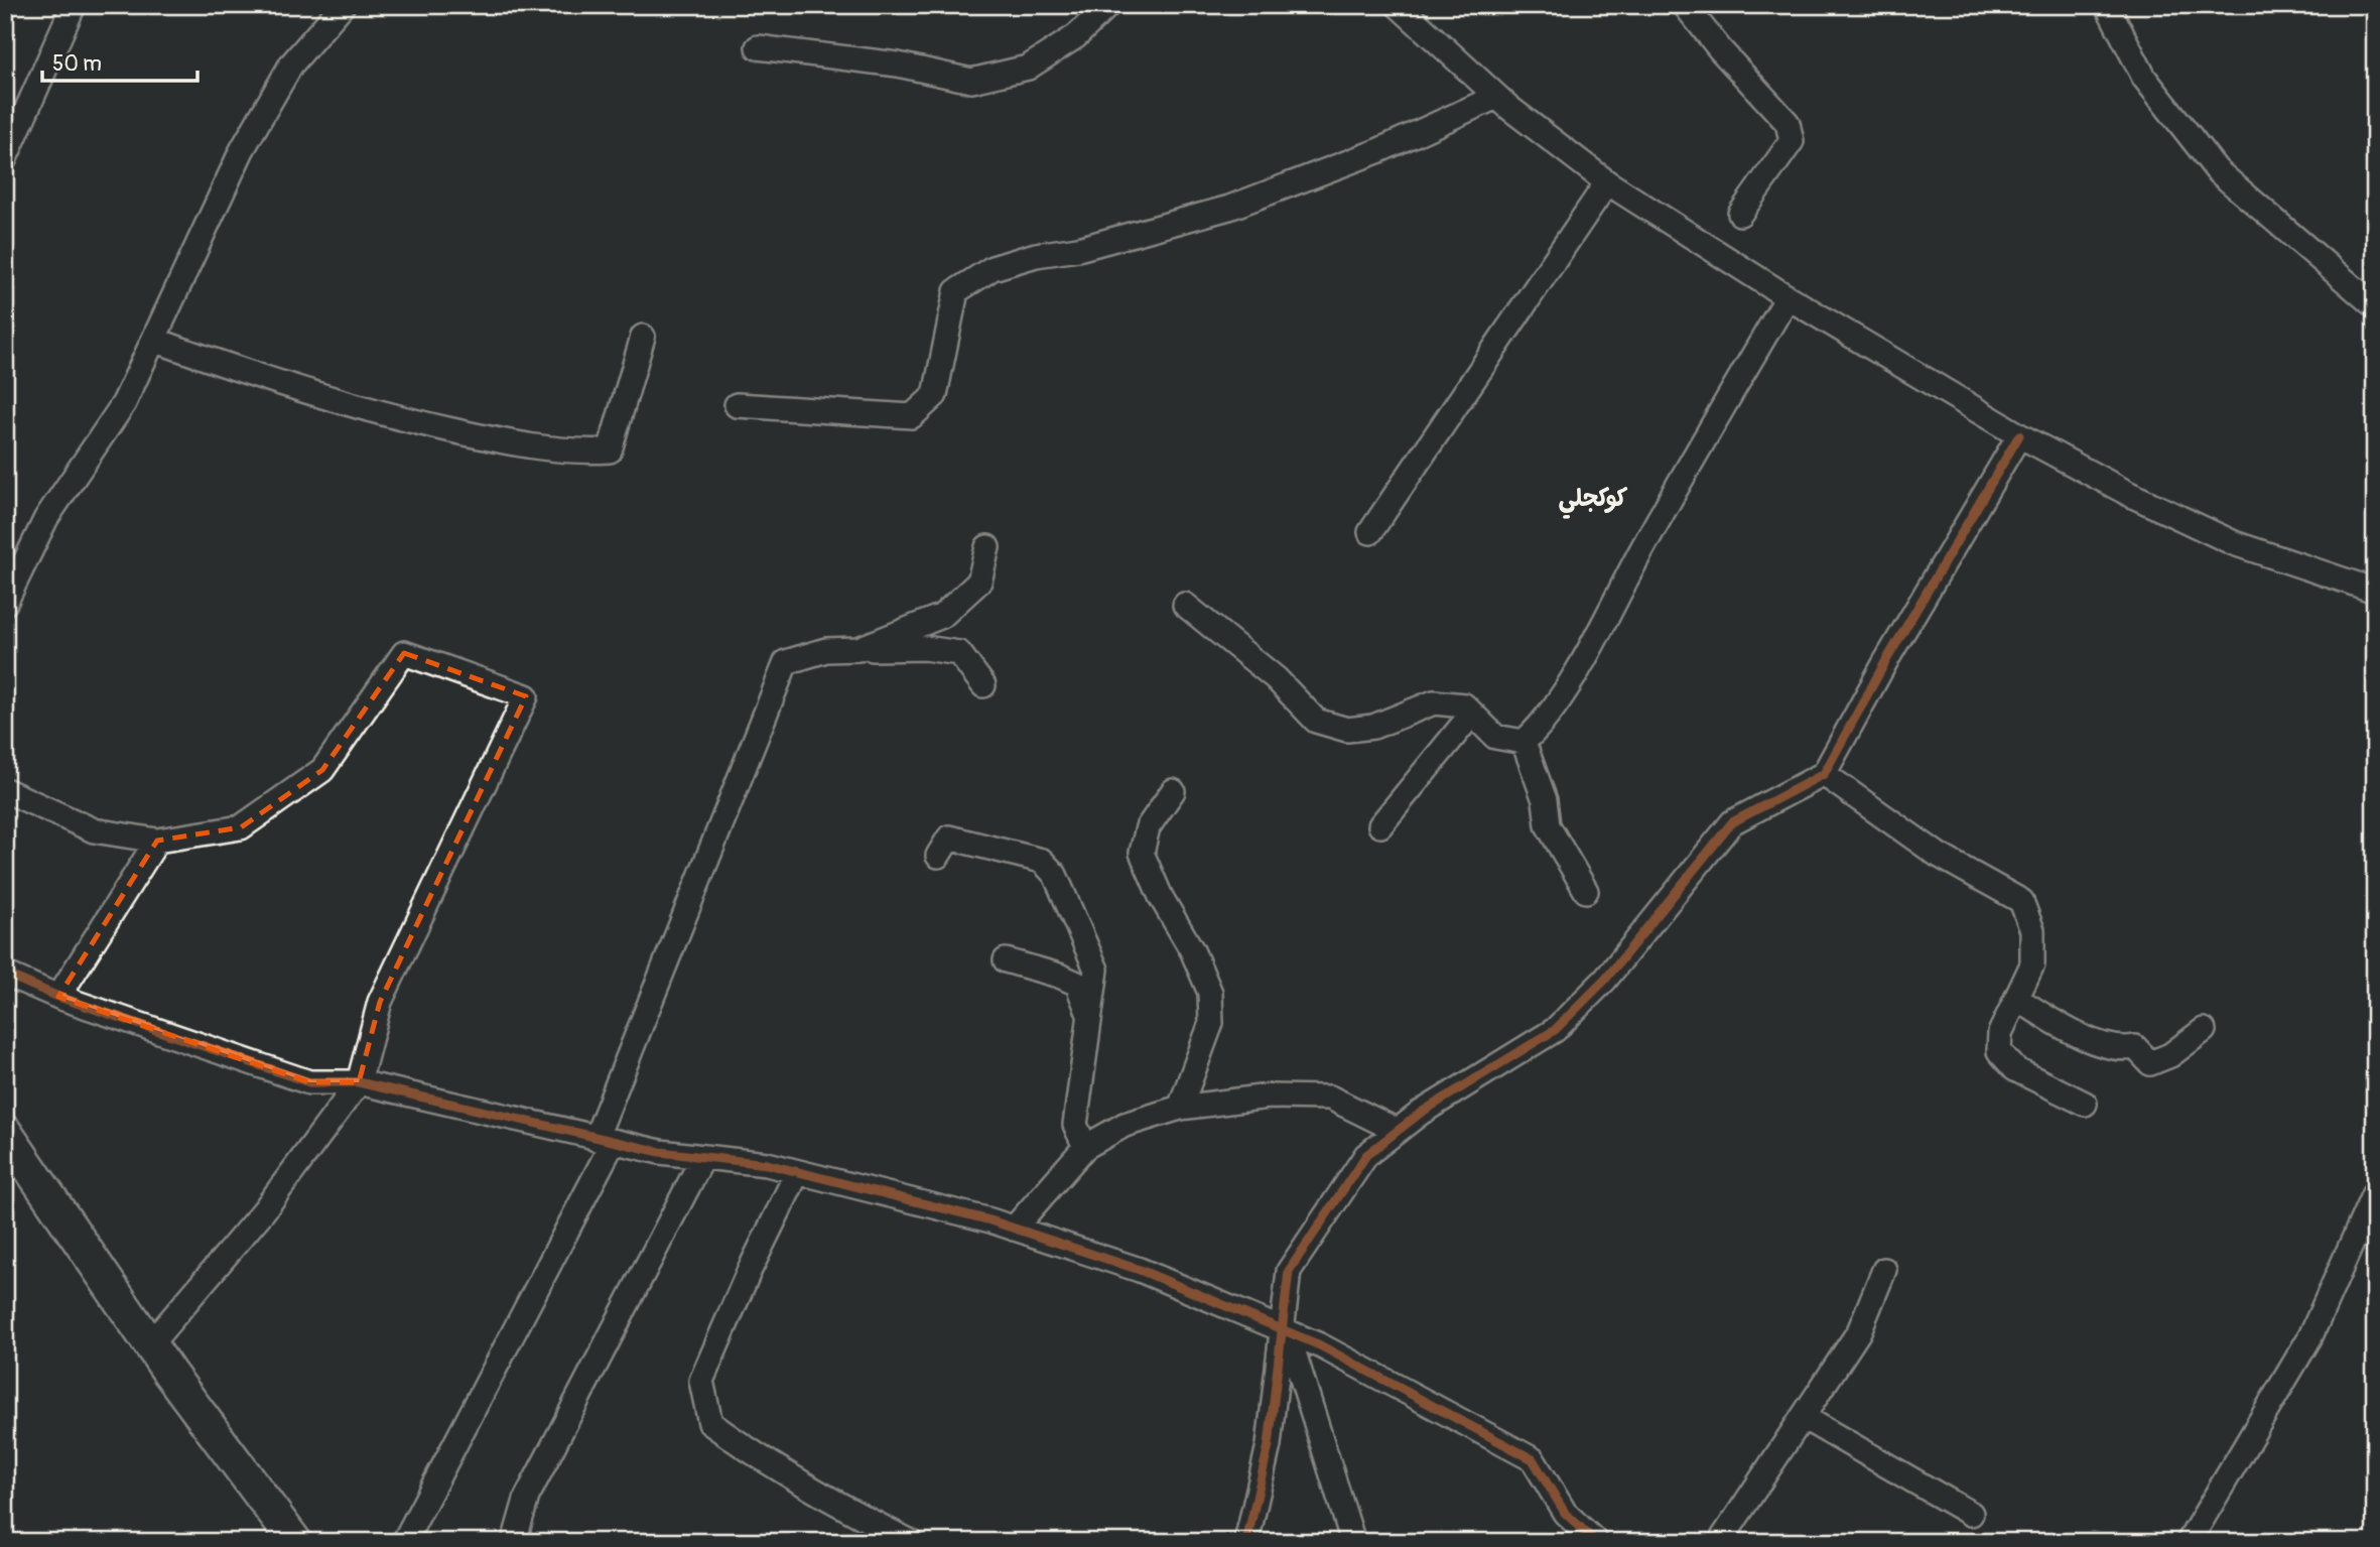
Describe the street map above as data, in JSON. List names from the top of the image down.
{
  "districts": ["كوكجلي"],
  "scale_bar": "50 m"
}
